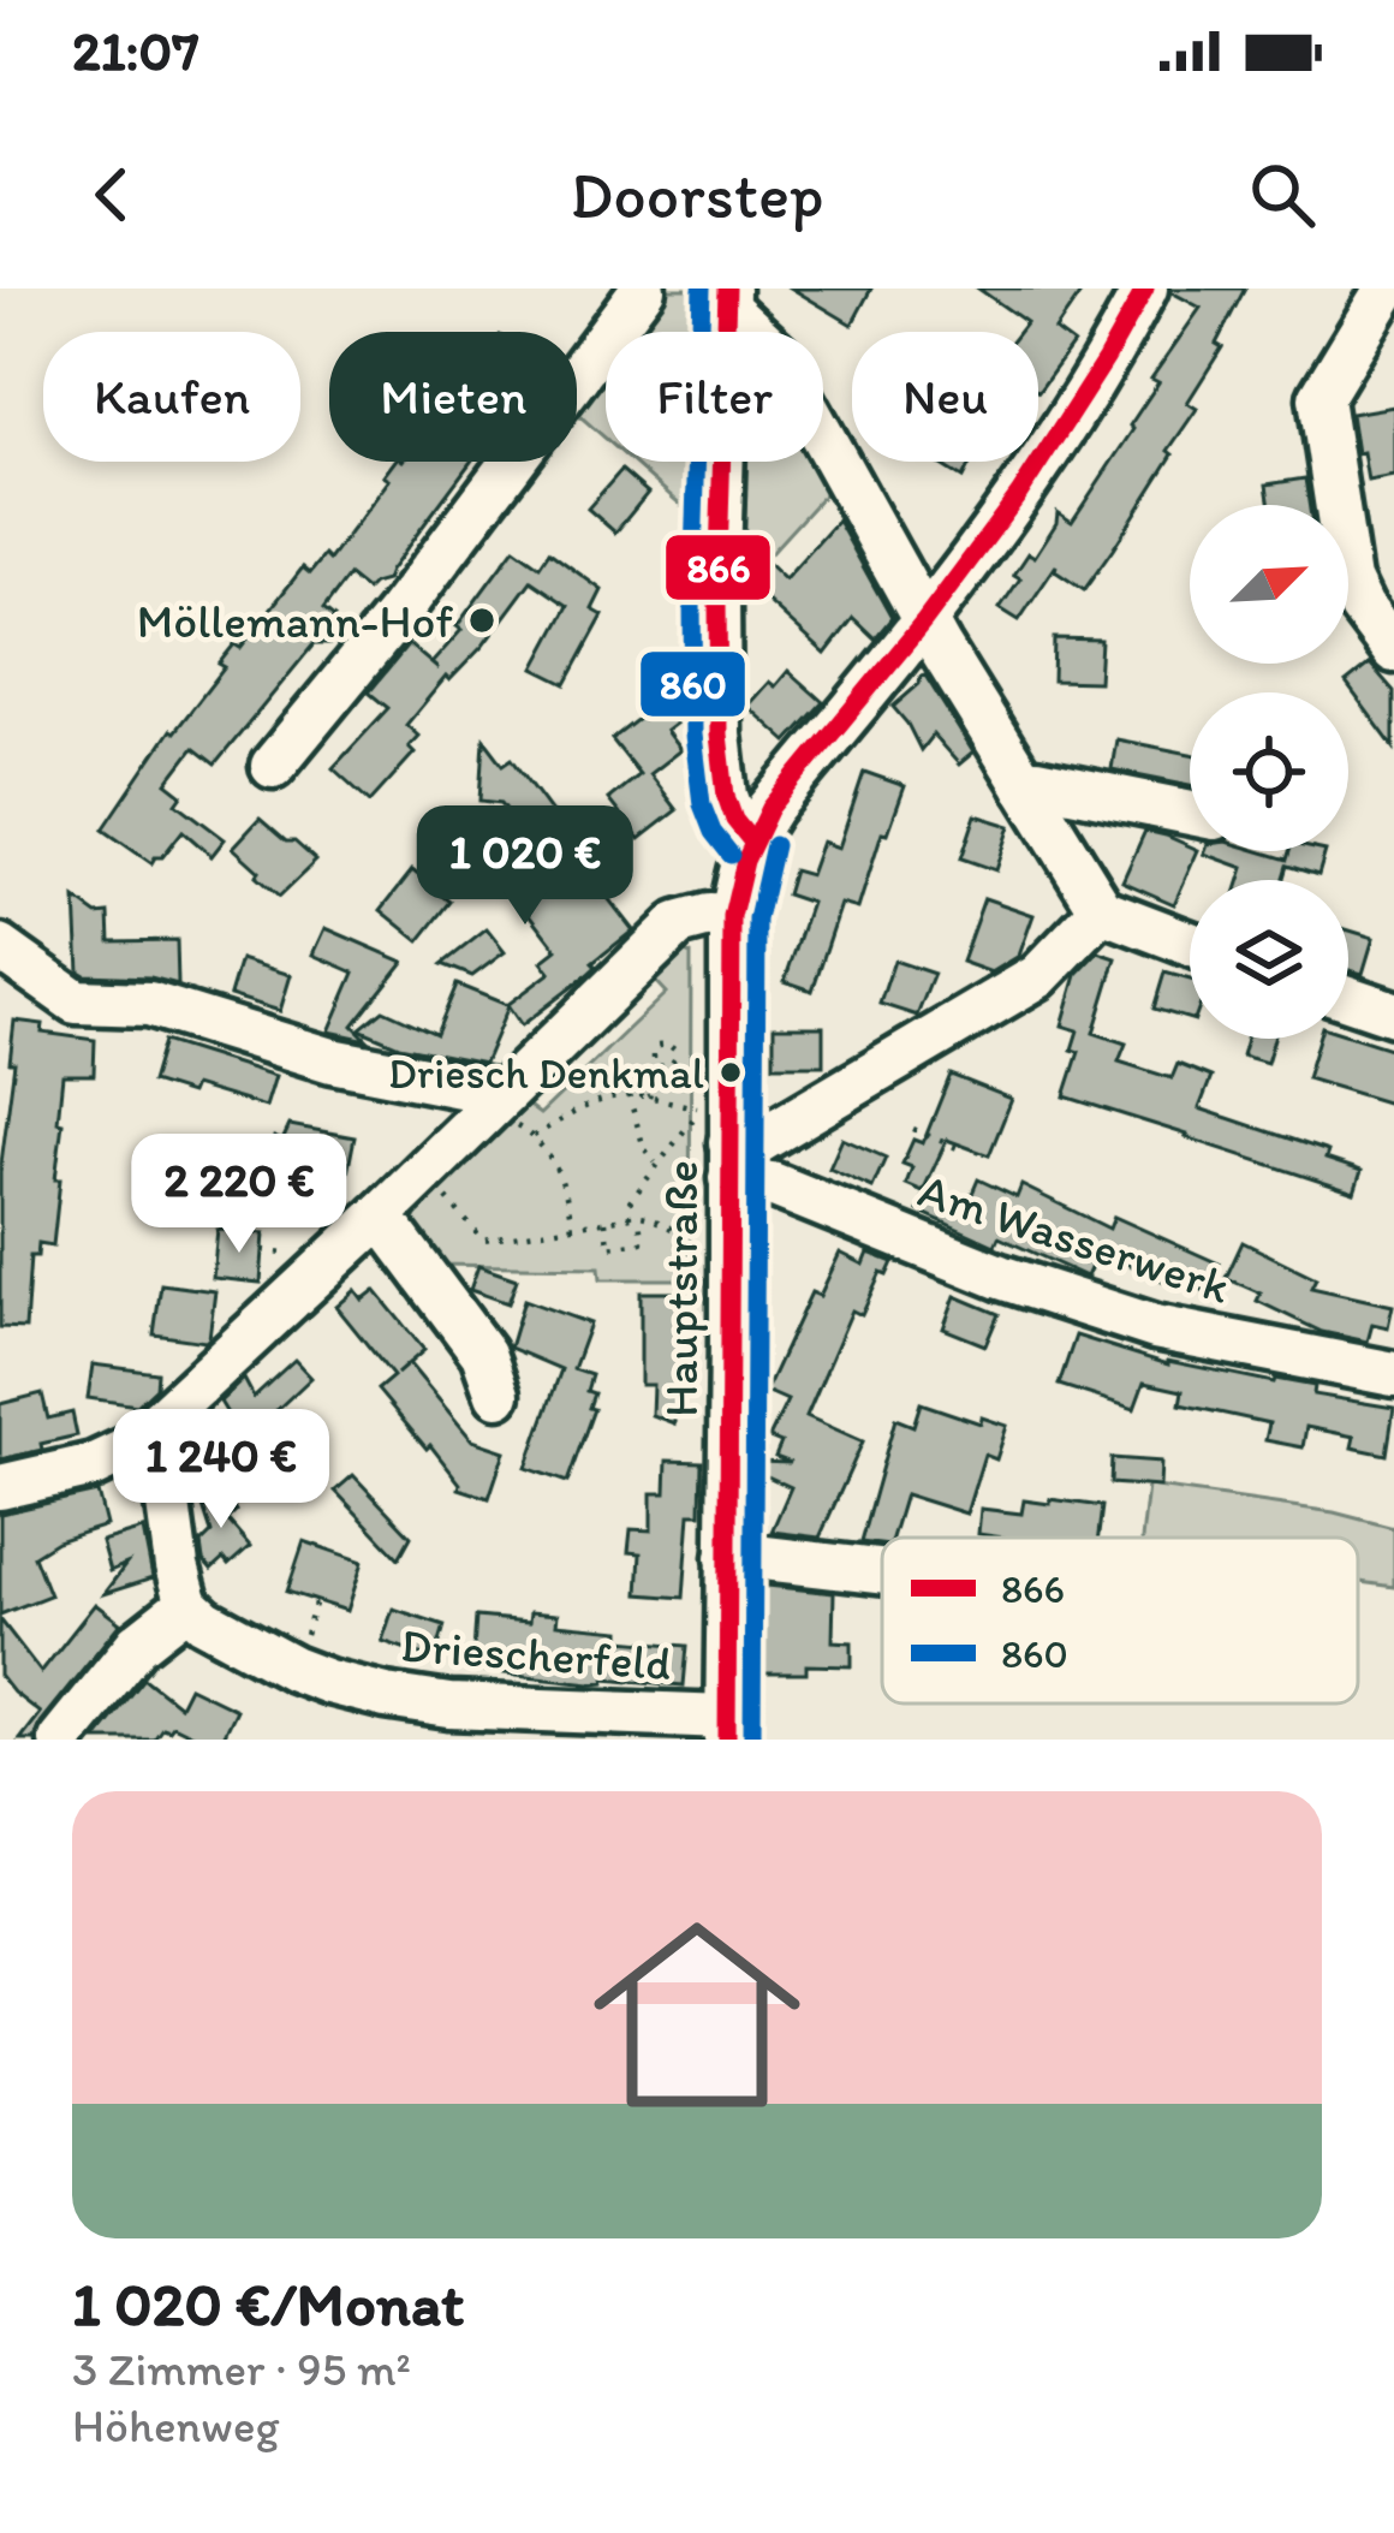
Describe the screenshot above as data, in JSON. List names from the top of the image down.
{
  "streets": {
    "street": ["Am Wasserwerk", "Hauptstraße", "Driescherfeld"]
  },
  "crossings": [
    ["Am Wasserwerk", "Hauptstraße"],
    ["Hauptstraße", "Driescherfeld"]
  ],
  "places": ["Möllemann-Hof", "Driesch Denkmal"],
  "lines": ["transit line 866", "transit line 860"],
  "legend": ["866", "860"],
  "north": "top right",
  "page": {
    "status": "21:07",
    "header": "Doorstep",
    "chip": [
      "Kaufen",
      "Mieten",
      "Filter",
      "Neu"
    ],
    "price": ["1 020 €", "2 220 €", "1 240 €"],
    "list": [
      {
        "name": "1 020 €/Monat",
        "note": "3 Zimmer · 95 m² · Höhenweg"
      }
    ]
  }
}
